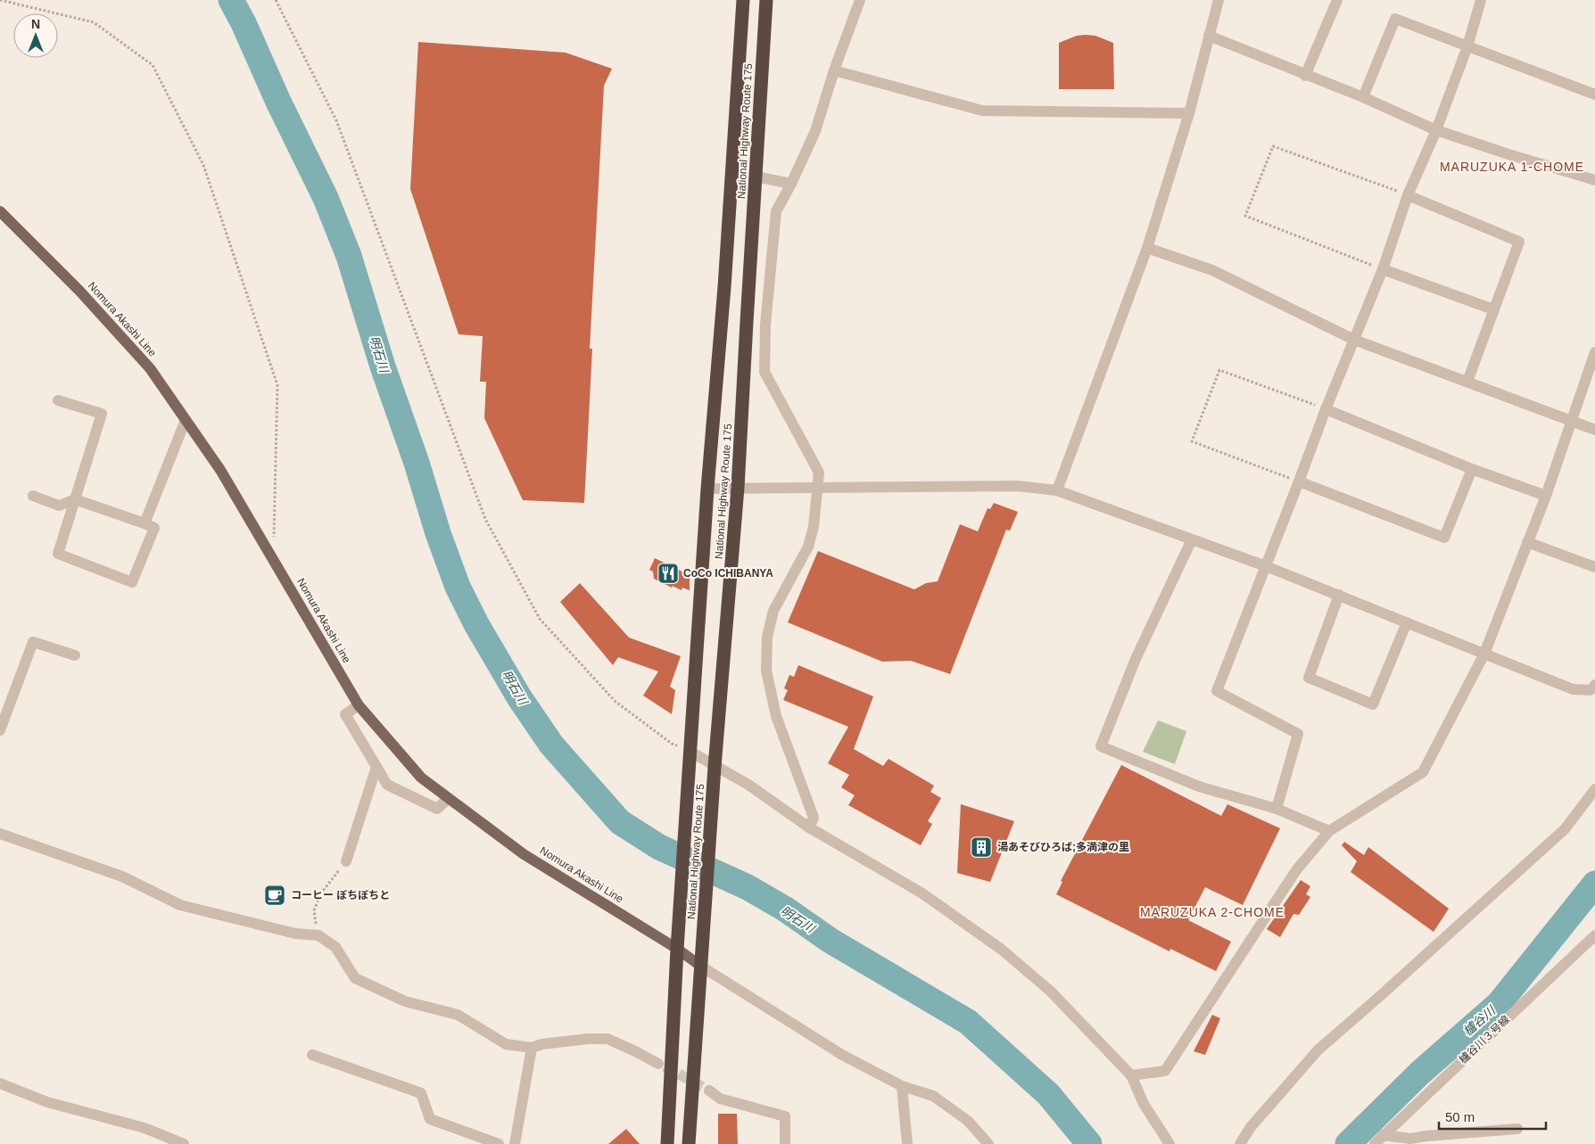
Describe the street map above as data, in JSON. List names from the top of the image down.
{
  "streets": {
    "highway": ["National Highway Route 175"],
    "main road": ["Nomura Akashi Line"],
    "street": ["櫨谷川３号線"]
  },
  "crossings": [
    ["National Highway Route 175", "Nomura Akashi Line"]
  ],
  "districts": ["MARUZUKA 1-CHOME", "MARUZUKA 2-CHOME"],
  "water": ["明石川", "櫨谷川"],
  "places": {
    "restaurant": ["CoCo ICHIBANYA"],
    "building": ["湯あそびひろば;多満津の里"],
    "cafe": ["コーヒー ぼちぼちと"]
  },
  "scale_bar": "50 m",
  "north": "top"
}
